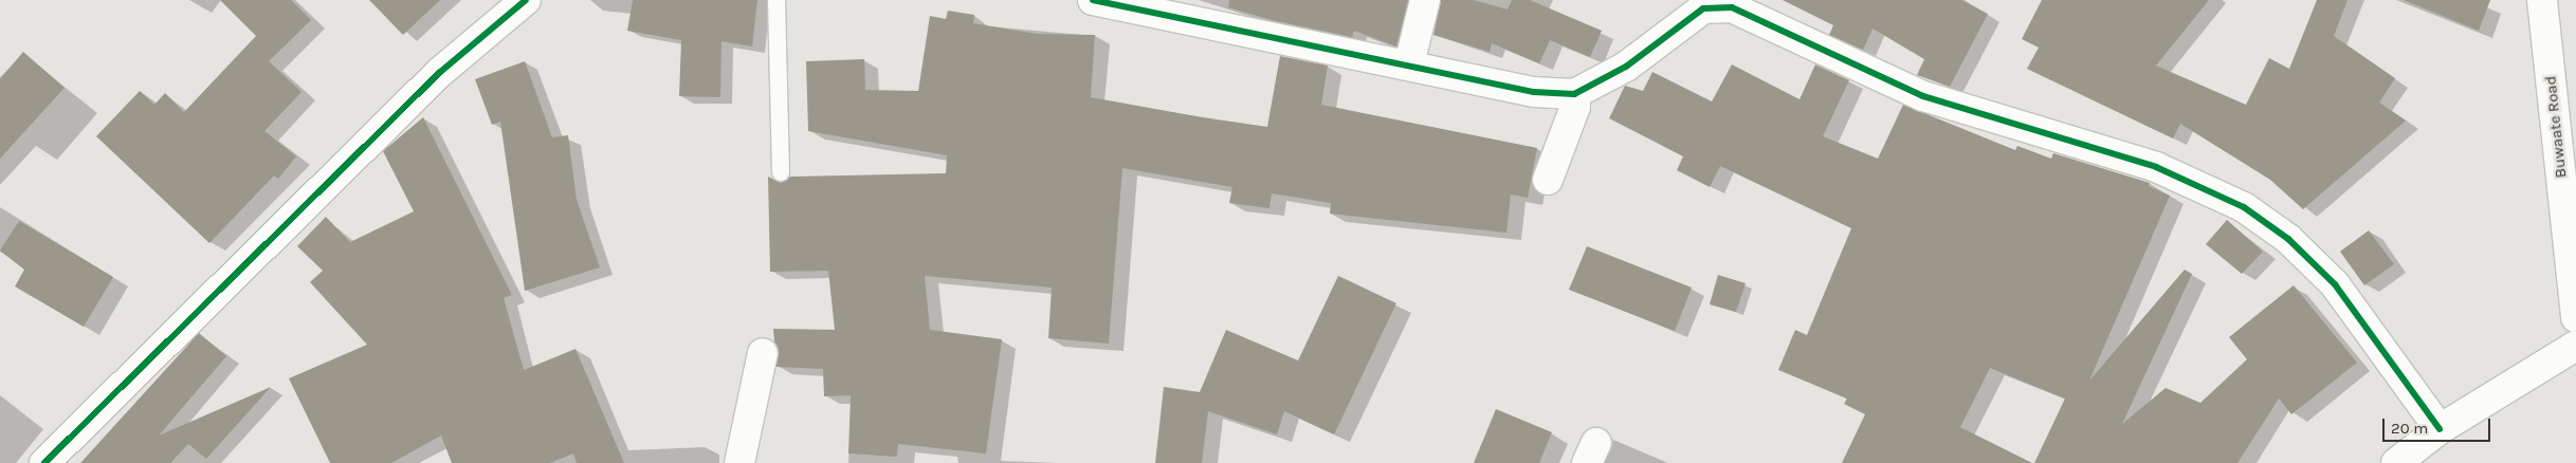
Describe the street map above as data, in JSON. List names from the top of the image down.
{
  "streets": {
    "street": ["Buwaate Road"]
  },
  "scale_bar": "20 m"
}
